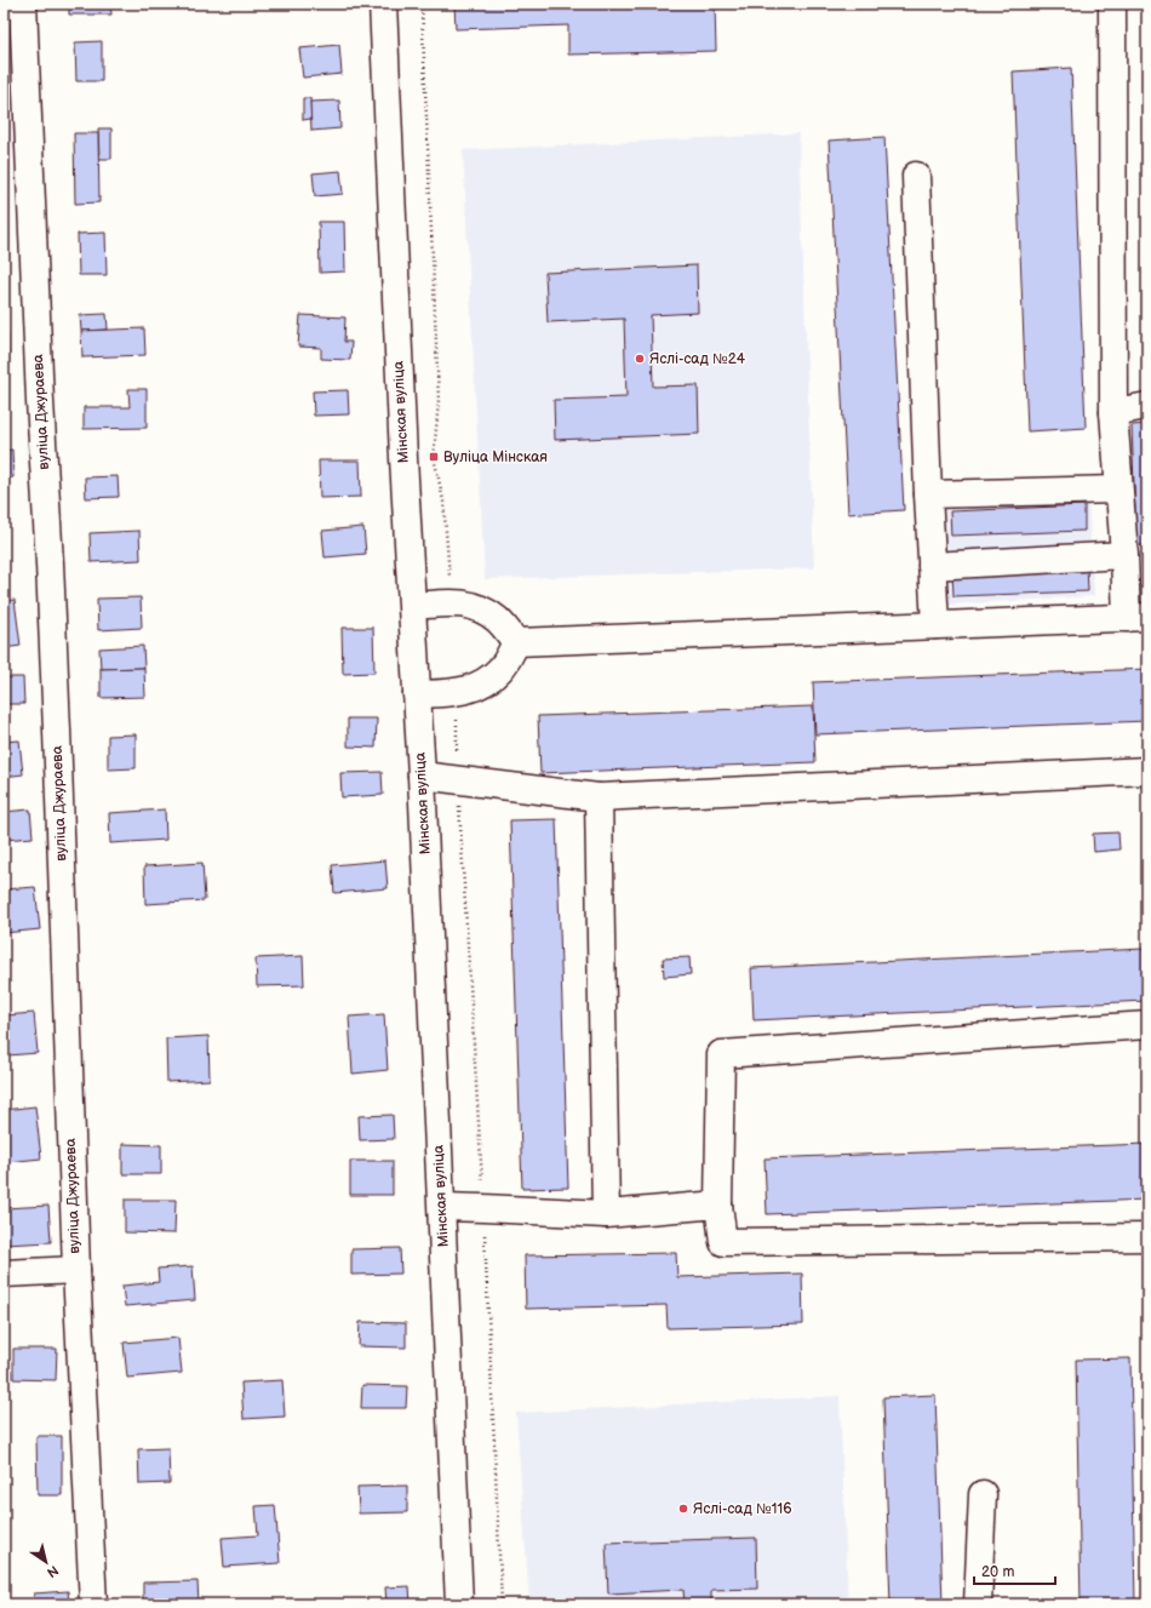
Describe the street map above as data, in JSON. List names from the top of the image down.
{
  "streets": {
    "street": ["вуліца Джураева", "Мінская вуліца"]
  },
  "places": {
    "other": ["Яслі-сад №24", "Яслі-сад №116"],
    "transit": ["Вуліца Мінская"]
  },
  "scale_bar": "20 m",
  "north": "bottom right"
}
